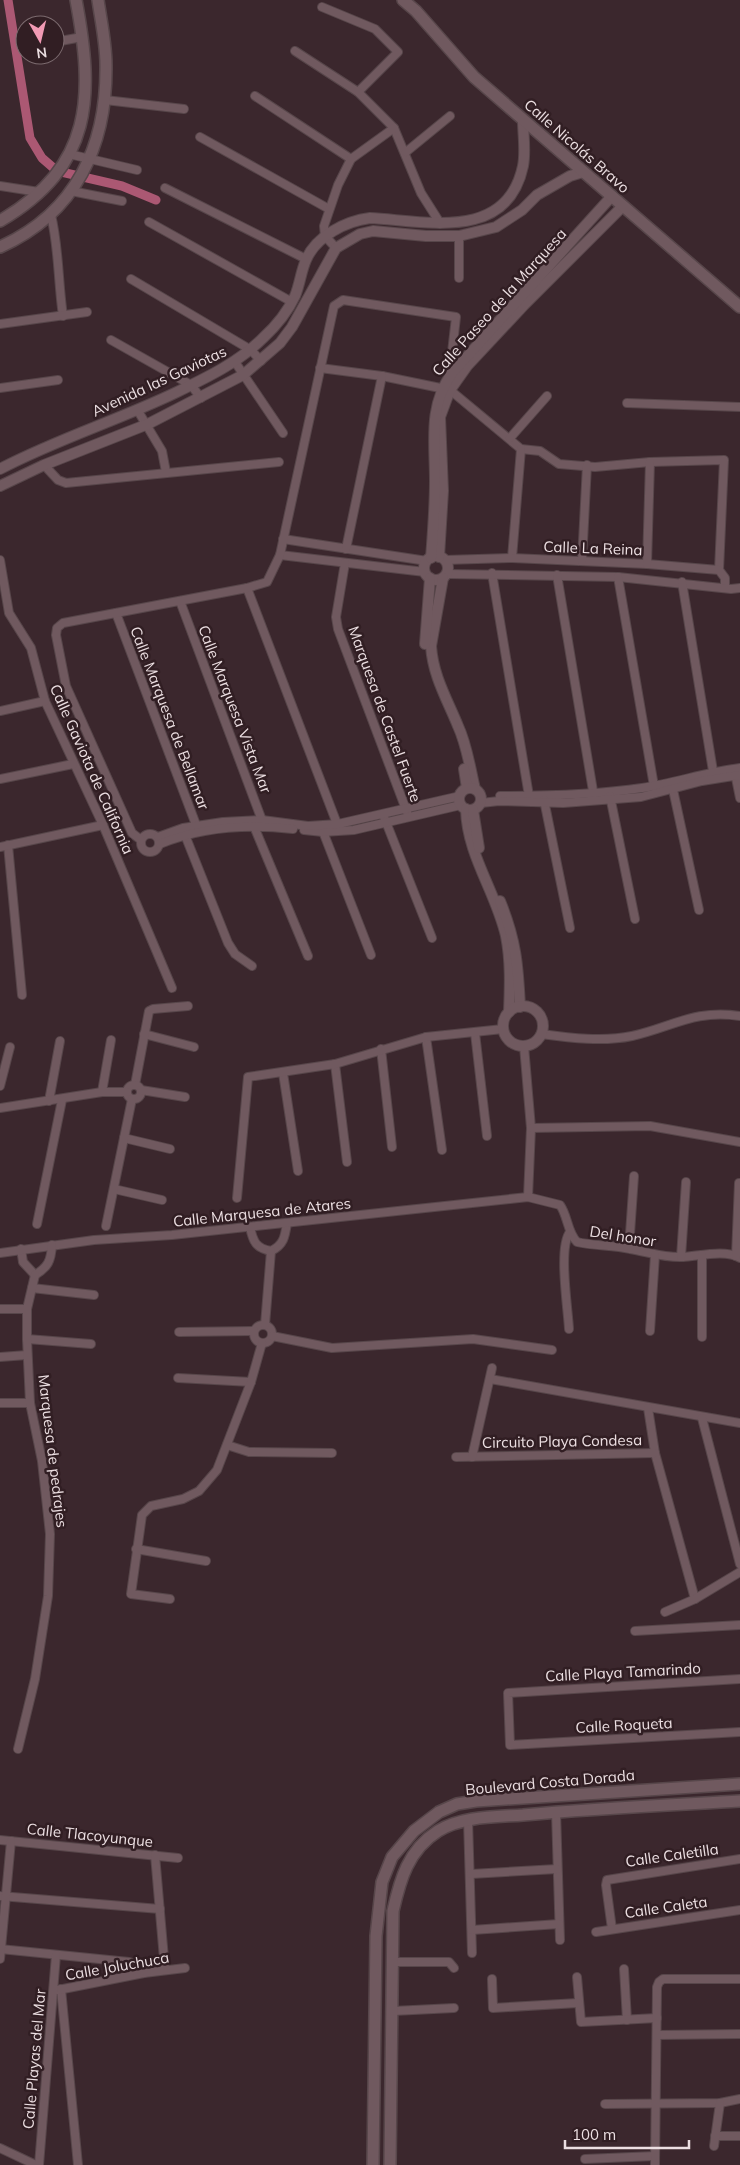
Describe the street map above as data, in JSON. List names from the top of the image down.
{
  "streets": {
    "main road": ["Calle Nicolás Bravo", "Boulevard Costa Dorada"],
    "street": [
      "Calle Paseo de la Marquesa",
      "Avenida las Gaviotas",
      "Calle La Reina",
      "Calle Marquesa Vista Mar",
      "Marquesa de Castel Fuerte",
      "Calle Marquesa de Bellamar",
      "Calle Gaviota de California",
      "Calle Marquesa de Atares",
      "Del honor",
      "Circuito Playa Condesa",
      "Marquesa de pedrajes",
      "Calle Playa Tamarindo",
      "Calle Roqueta",
      "Calle Tlacoyunque",
      "Calle Caletilla",
      "Calle Caleta",
      "Calle Joluchuca",
      "Calle Playas del Mar"
    ]
  },
  "crossings": [
    ["Calle Nicolás Bravo", "Calle Paseo de la Marquesa"],
    ["Calle Nicolás Bravo", "Avenida las Gaviotas"],
    ["Calle Paseo de la Marquesa", "Calle La Reina"],
    ["Calle La Reina", "Marquesa de Castel Fuerte"],
    ["Calle Marquesa de Bellamar", "Calle Gaviota de California"],
    ["Calle Marquesa de Atares", "Del honor"],
    ["Calle Playa Tamarindo", "Calle Roqueta"],
    ["Calle Caletilla", "Calle Caleta"],
    ["Calle Joluchuca", "Calle Playas del Mar"]
  ],
  "scale_bar": "100 m",
  "north": "bottom"
}
